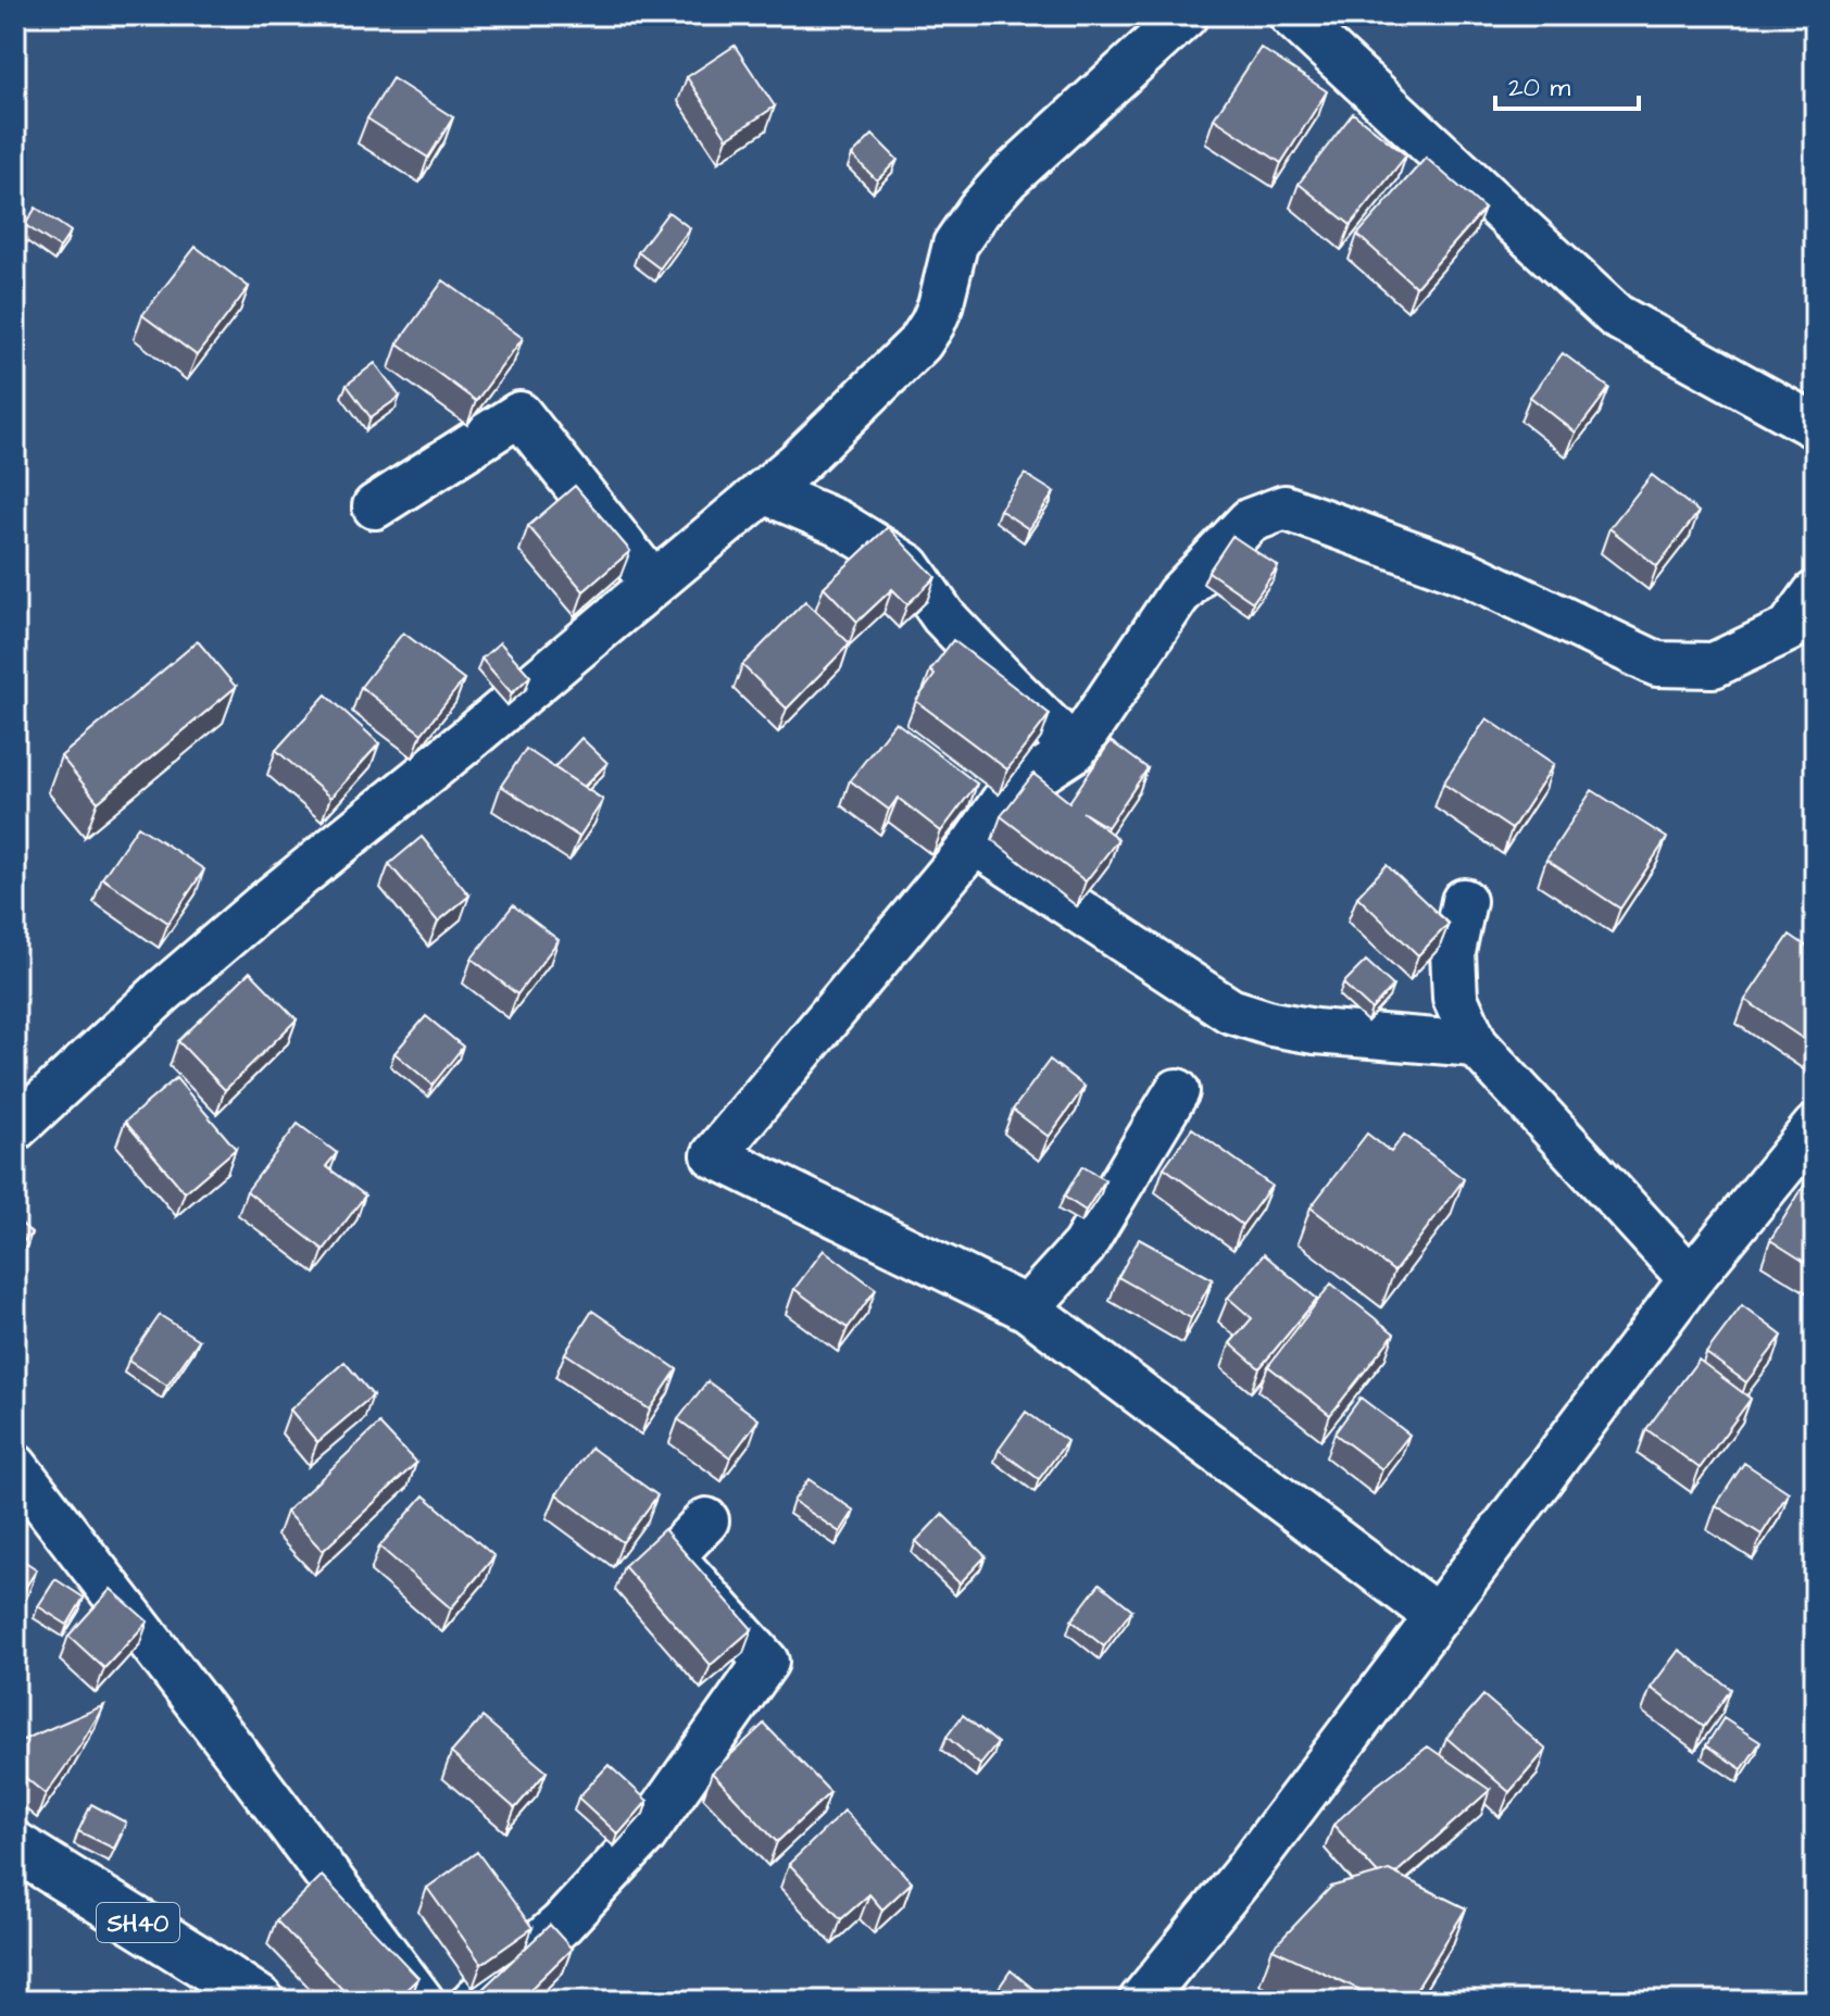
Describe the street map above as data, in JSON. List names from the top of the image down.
{
  "streets": {
    "main road": ["SH40"]
  },
  "scale_bar": "20 m"
}
